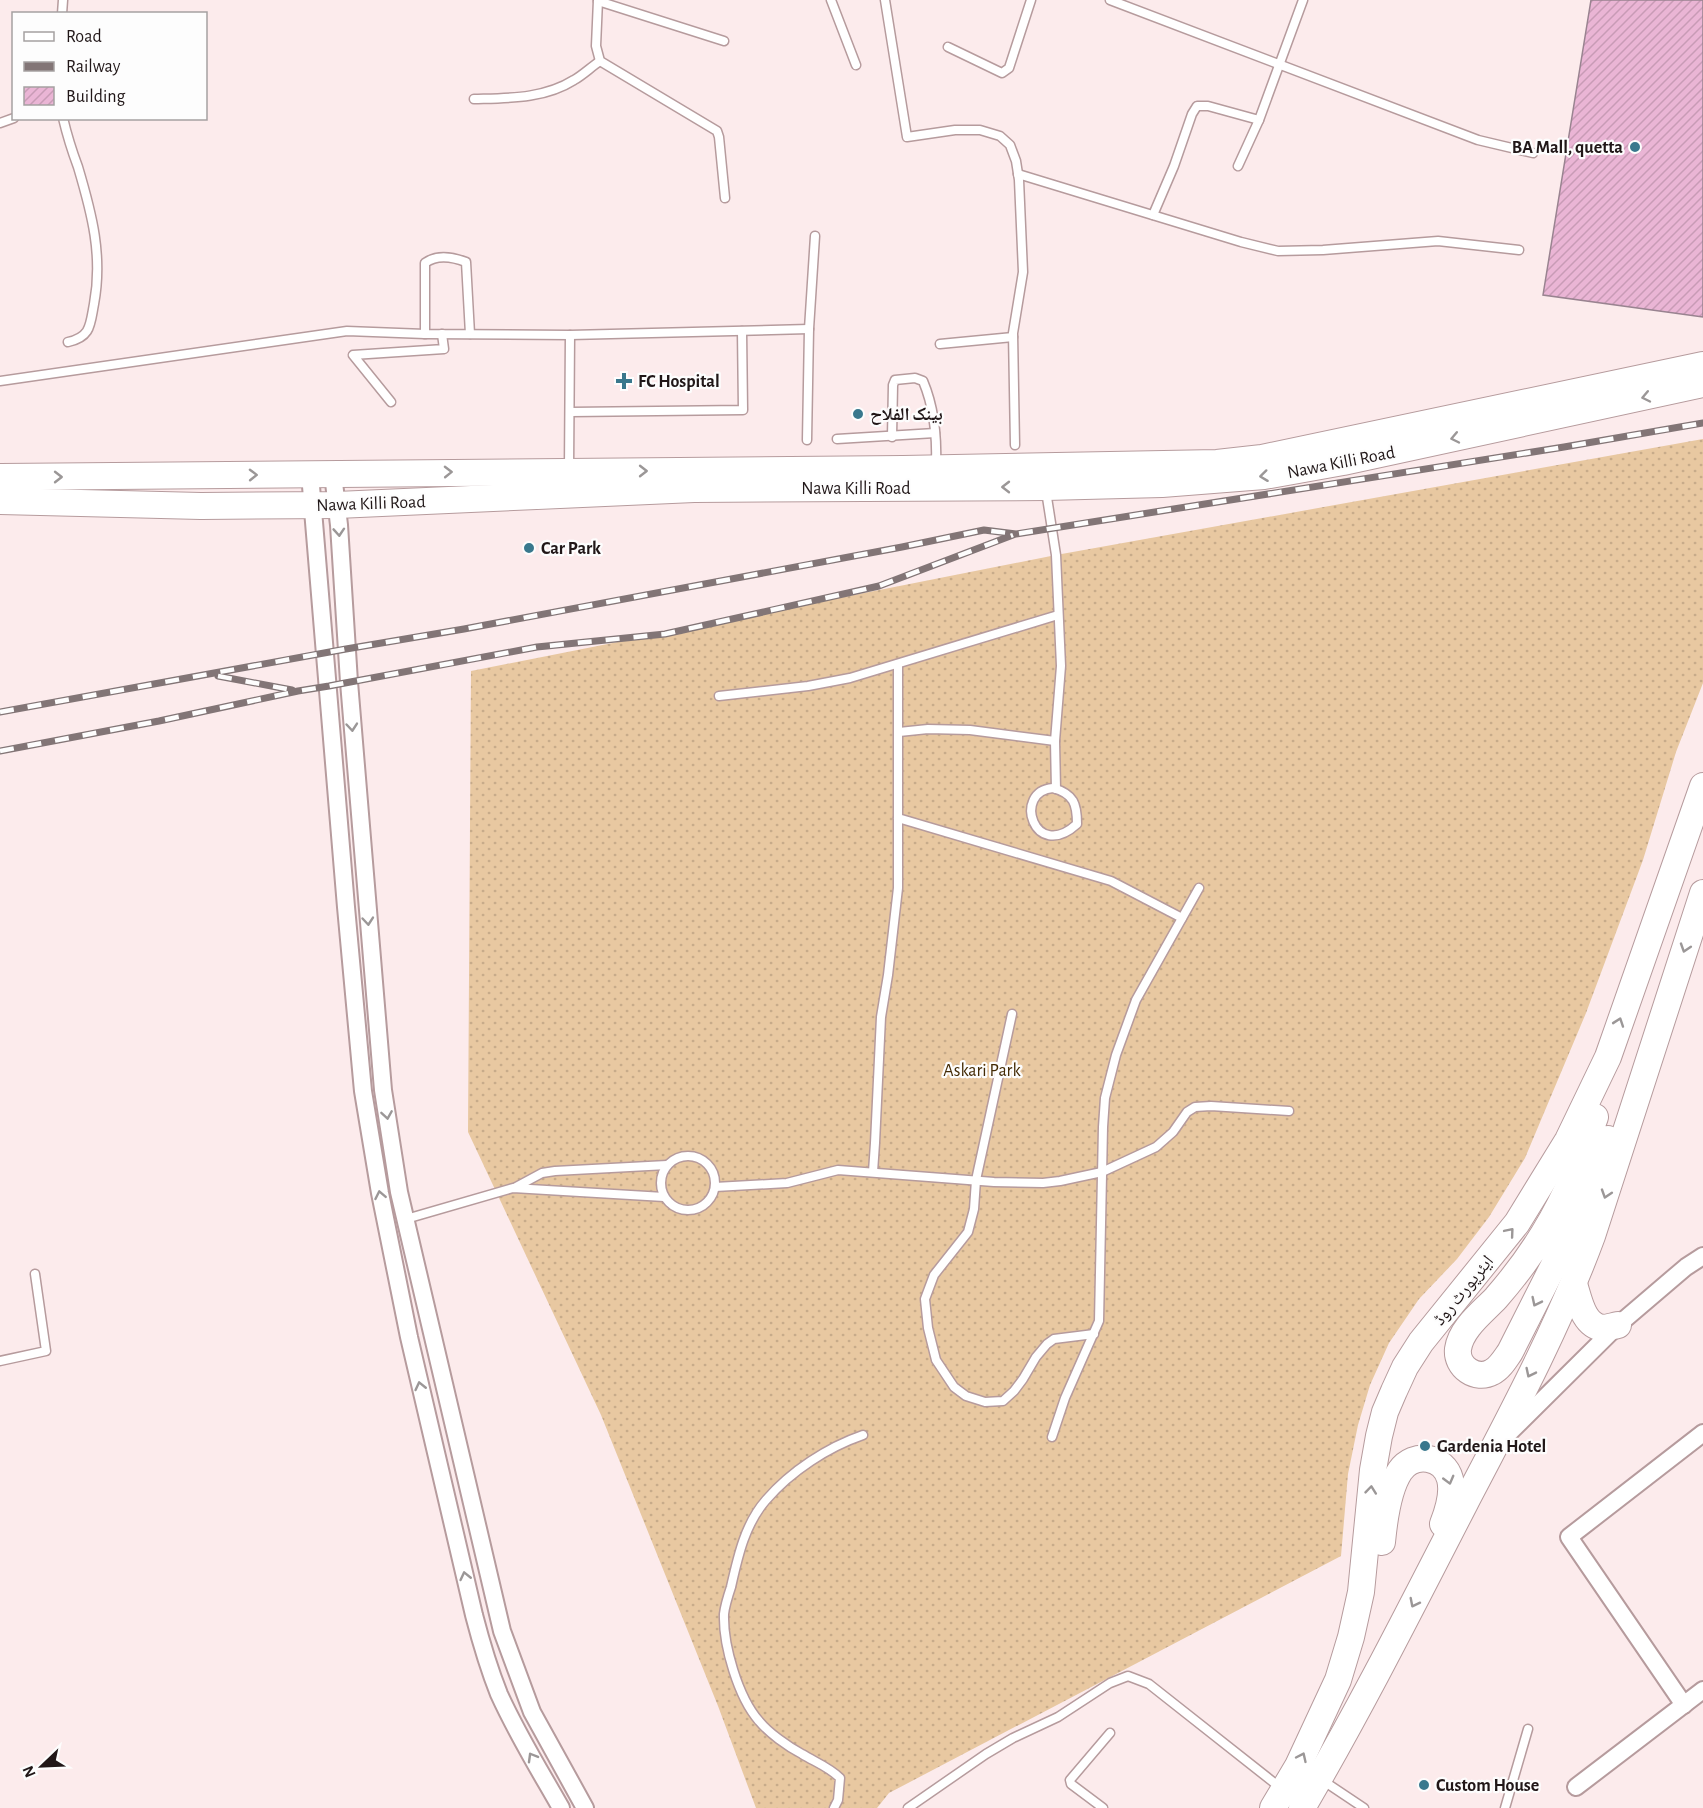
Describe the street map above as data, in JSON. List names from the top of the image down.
{
  "streets": {
    "main road": ["Nawa Killi Road", "ایئرپورٹ روڈ"]
  },
  "parks": ["Askari Park"],
  "places": {
    "other": [
      "BA Mall, quetta",
      "بینک الفلاح",
      "Car Park",
      "Gardenia Hotel",
      "Custom House"
    ],
    "health": ["FC Hospital"]
  },
  "legend": ["Road", "Railway", "Building"],
  "north": "bottom left"
}
